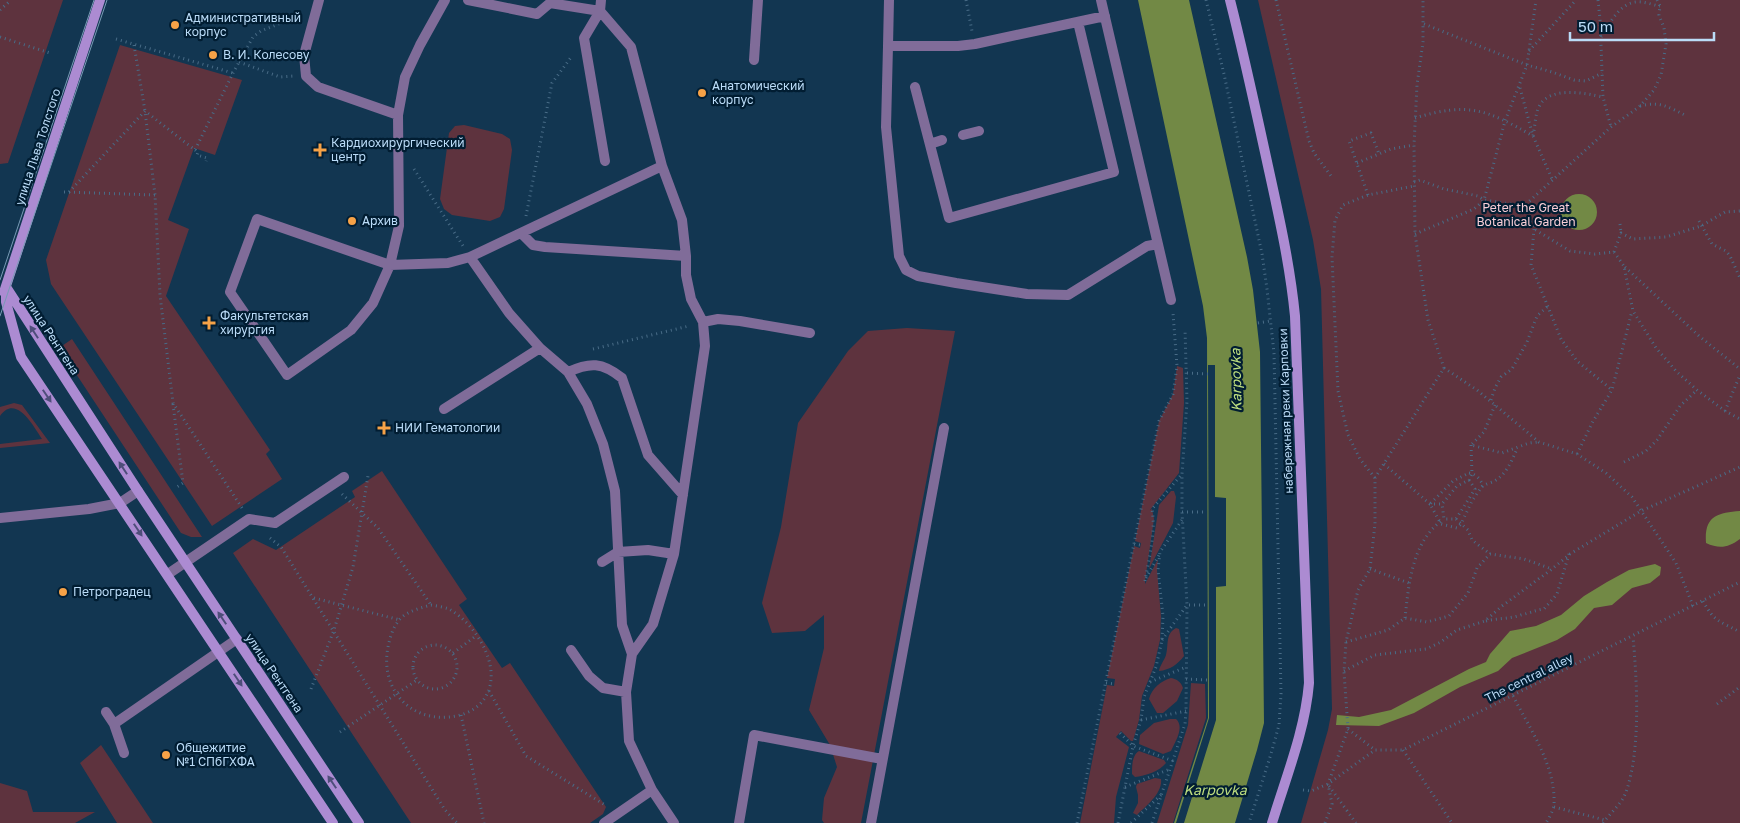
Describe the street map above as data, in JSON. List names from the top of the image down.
{
  "streets": {
    "street": ["улица Льва Толстого", "улица Рентгена", "набережная реки Карповки"],
    "path": ["The central alley"]
  },
  "crossings": [
    ["улица Льва Толстого", "улица Рентгена"]
  ],
  "water": ["Karpovka"],
  "parks": ["Peter the Great Botanical Garden"],
  "places": {
    "other": [
      "Административный корпус",
      "В. И. Колесову",
      "Анатомический корпус",
      "Архив",
      "Петроградец",
      "Общежитие №1 СПбГХФА"
    ],
    "health": ["Кардиохирургический центр", "Факультетская хирургия", "НИИ Гематологии"]
  },
  "scale_bar": "50 m"
}
